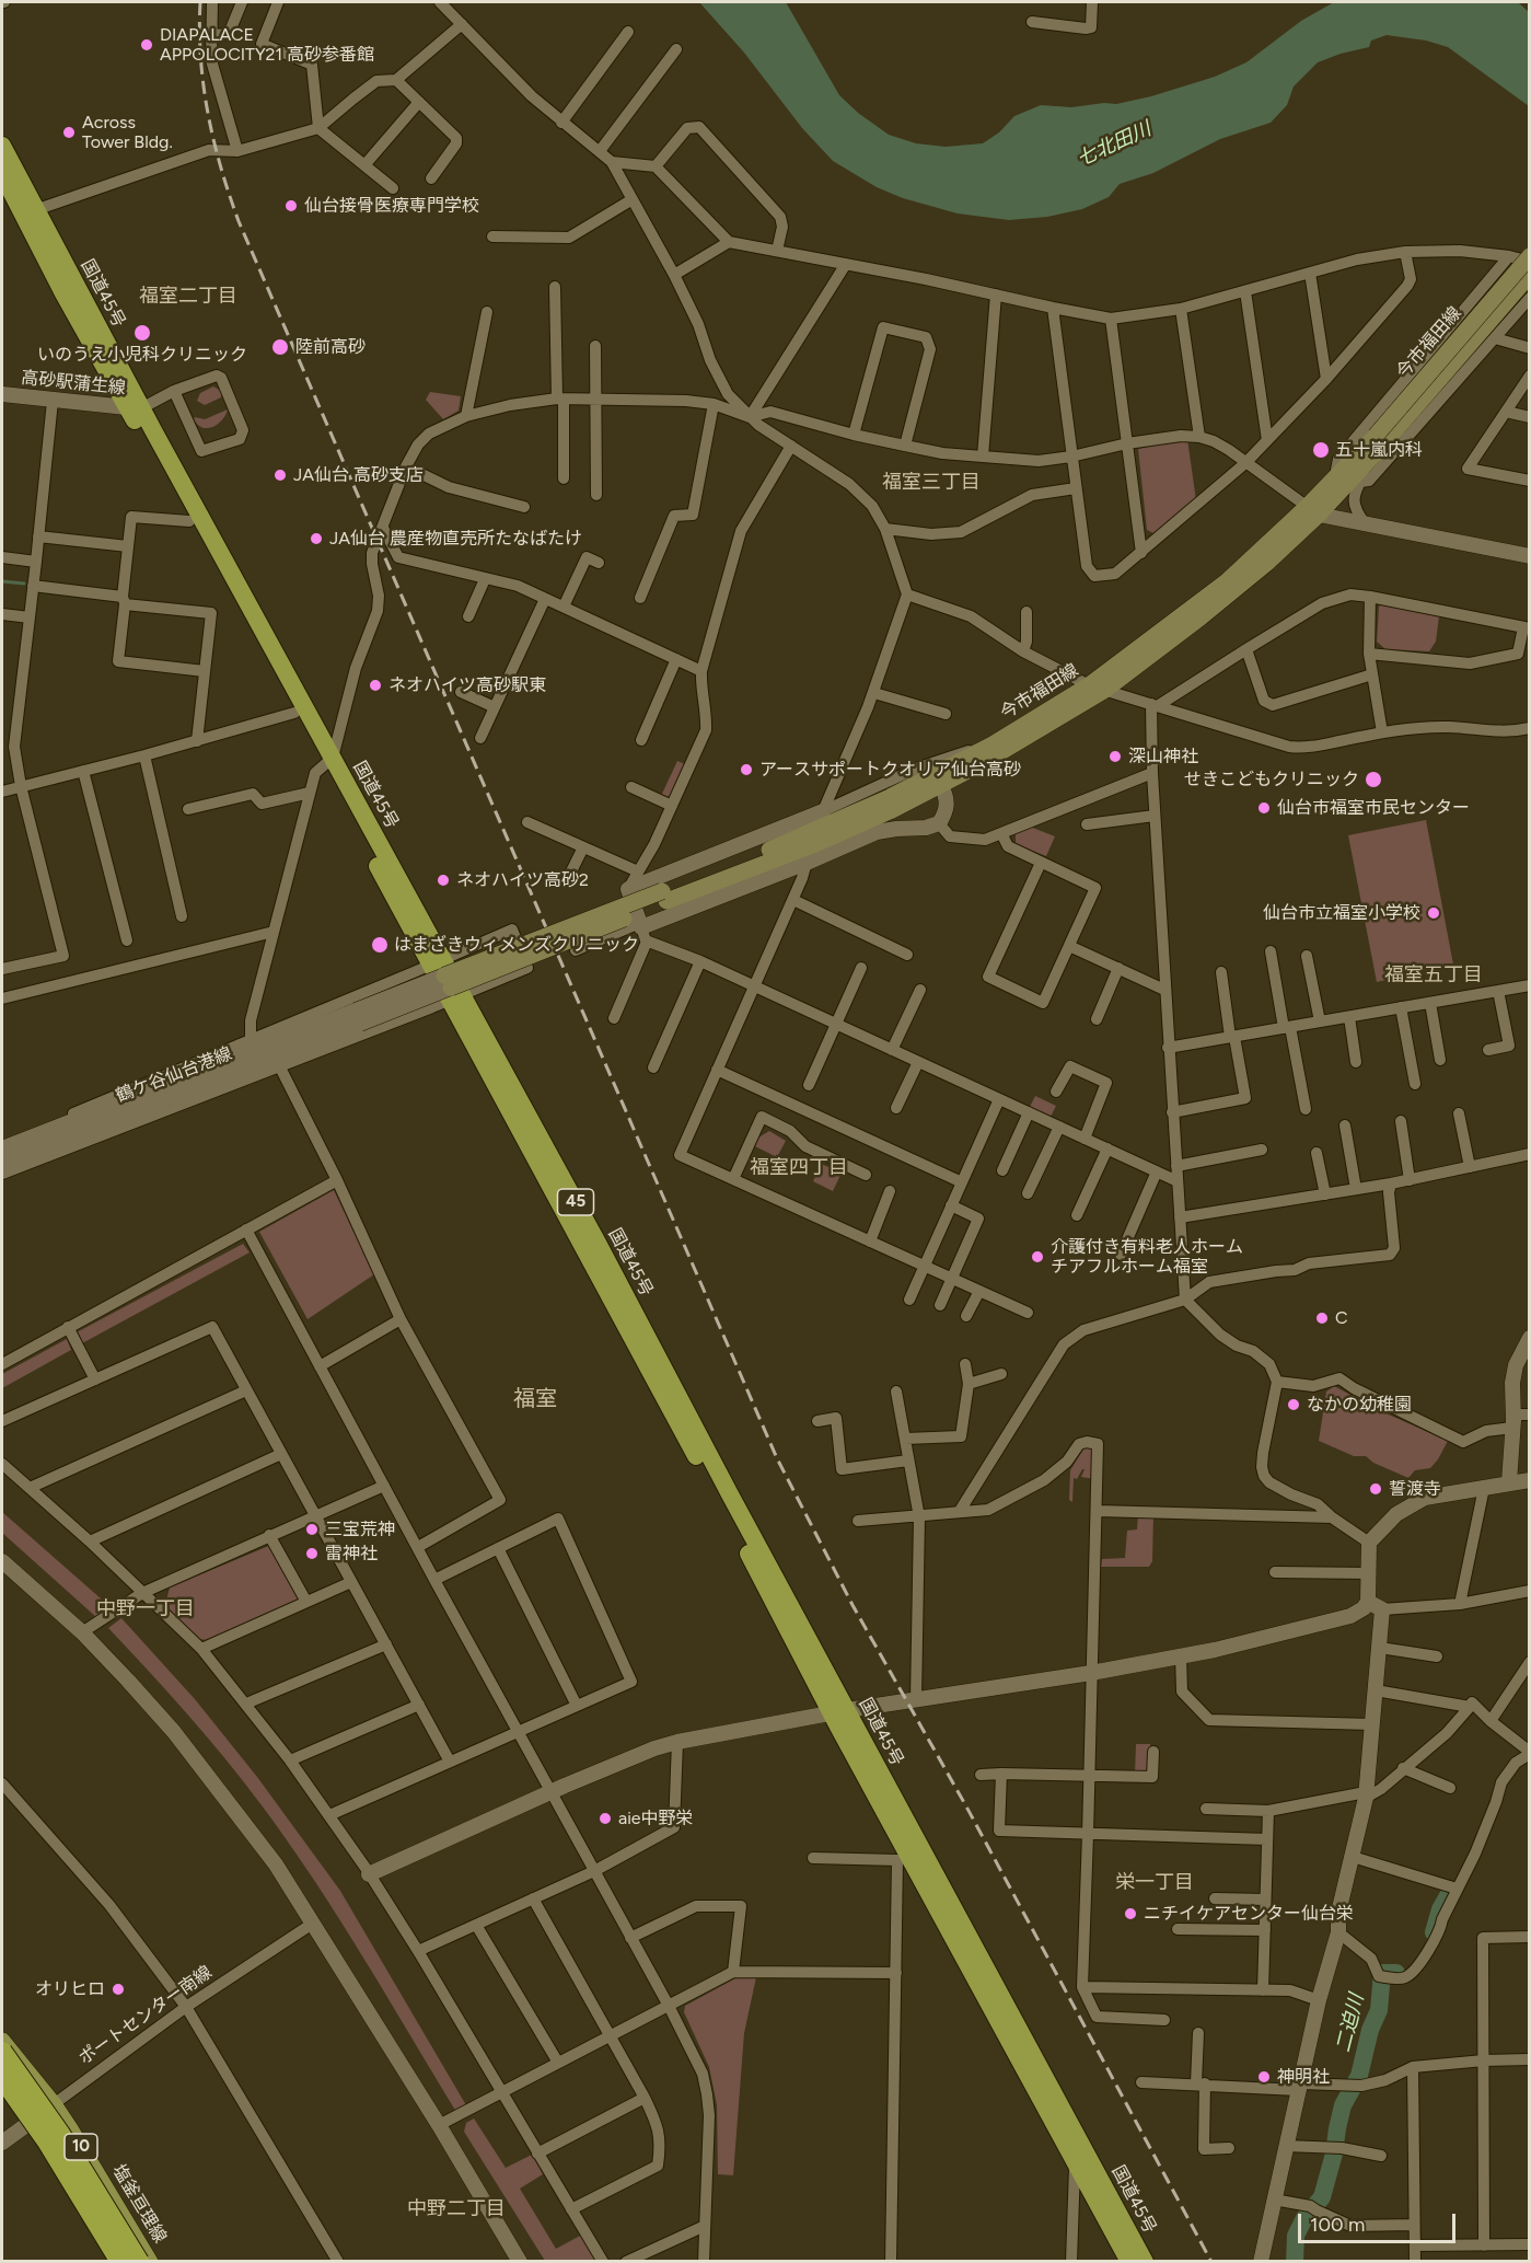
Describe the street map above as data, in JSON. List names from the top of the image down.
{
  "streets": {
    "highway": ["国道45号", "45"],
    "main road": ["今市福田線", "10", "塩釜亘理線"],
    "street": ["高砂駅蒲生線", "鶴ケ谷仙台港線", "ポートセンター南線"]
  },
  "crossings": [
    ["国道45号", "今市福田線"],
    ["国道45号", "高砂駅蒲生線"],
    ["ポートセンター南線", "10"],
    ["ポートセンター南線", "塩釜亘理線"]
  ],
  "districts": [
    "福室二丁目",
    "福室三丁目",
    "福室五丁目",
    "福室四丁目",
    "福室",
    "中野一丁目",
    "栄一丁目",
    "中野二丁目"
  ],
  "water": ["七北田川", "二迫川"],
  "places": [
    "DIAPALACE APPOLOCITY21 高砂参番館",
    "Across Tower Bldg.",
    "仙台接骨医療専門学校",
    "いのうえ小児科クリニック",
    "陸前高砂",
    "五十嵐内科",
    "JA仙台 高砂支店",
    "JA仙台 農産物直売所たなばたけ",
    "ネオハイツ高砂駅東",
    "深山神社",
    "アースサポートクオリア仙台高砂",
    "せきこどもクリニック",
    "仙台市福室市民センター",
    "ネオハイツ高砂2",
    "仙台市立福室小学校",
    "はまざきウィメンズクリニック",
    "介護付き有料老人ホーム チアフルホーム福室",
    "C",
    "なかの幼稚園",
    "誓渡寺",
    "三宝荒神",
    "雷神社",
    "aie中野栄",
    "ニチイケアセンター仙台栄",
    "オリヒロ",
    "神明社"
  ],
  "scale_bar": "100 m"
}
